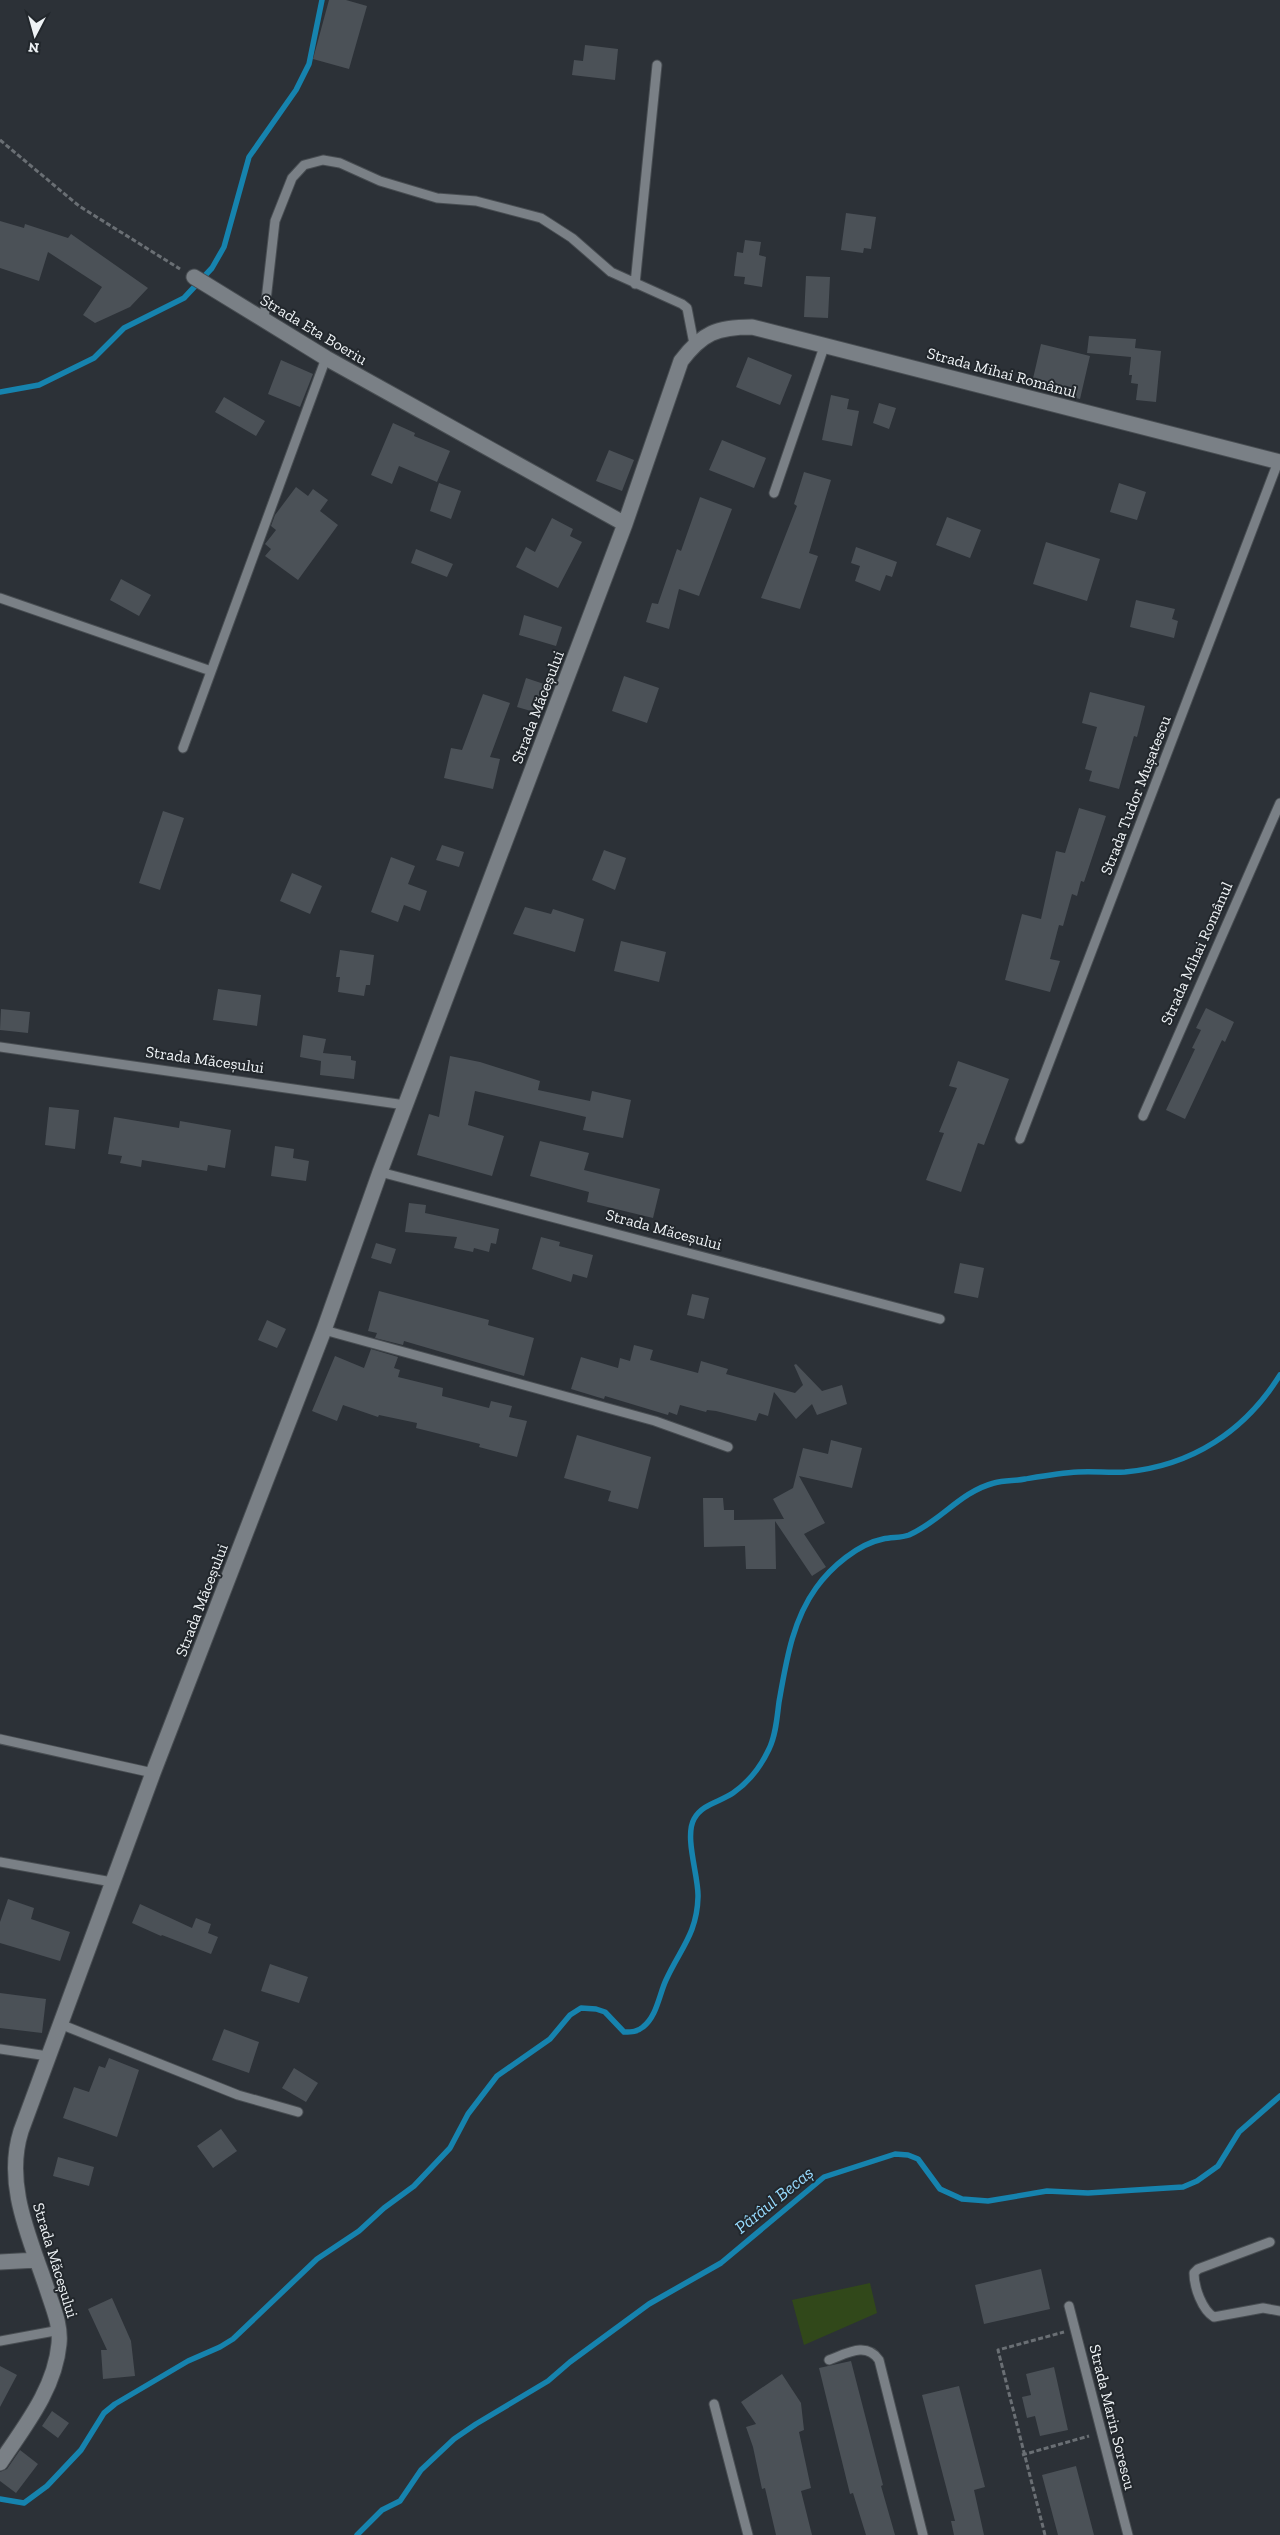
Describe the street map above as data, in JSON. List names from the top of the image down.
{
  "streets": {
    "street": ["Strada Eta Boeriu", "Strada Mihai Românul", "Strada Măceșului"],
    "lane": ["Strada Tudor Mușatescu", "Strada Marin Sorescu"]
  },
  "crossings": [
    ["Strada Eta Boeriu", "Strada Măceșului"],
    ["Strada Mihai Românul", "Strada Măceșului"],
    ["Strada Mihai Românul", "Strada Tudor Mușatescu"]
  ],
  "water": ["Pârâul Becaș"],
  "north": "bottom"
}
